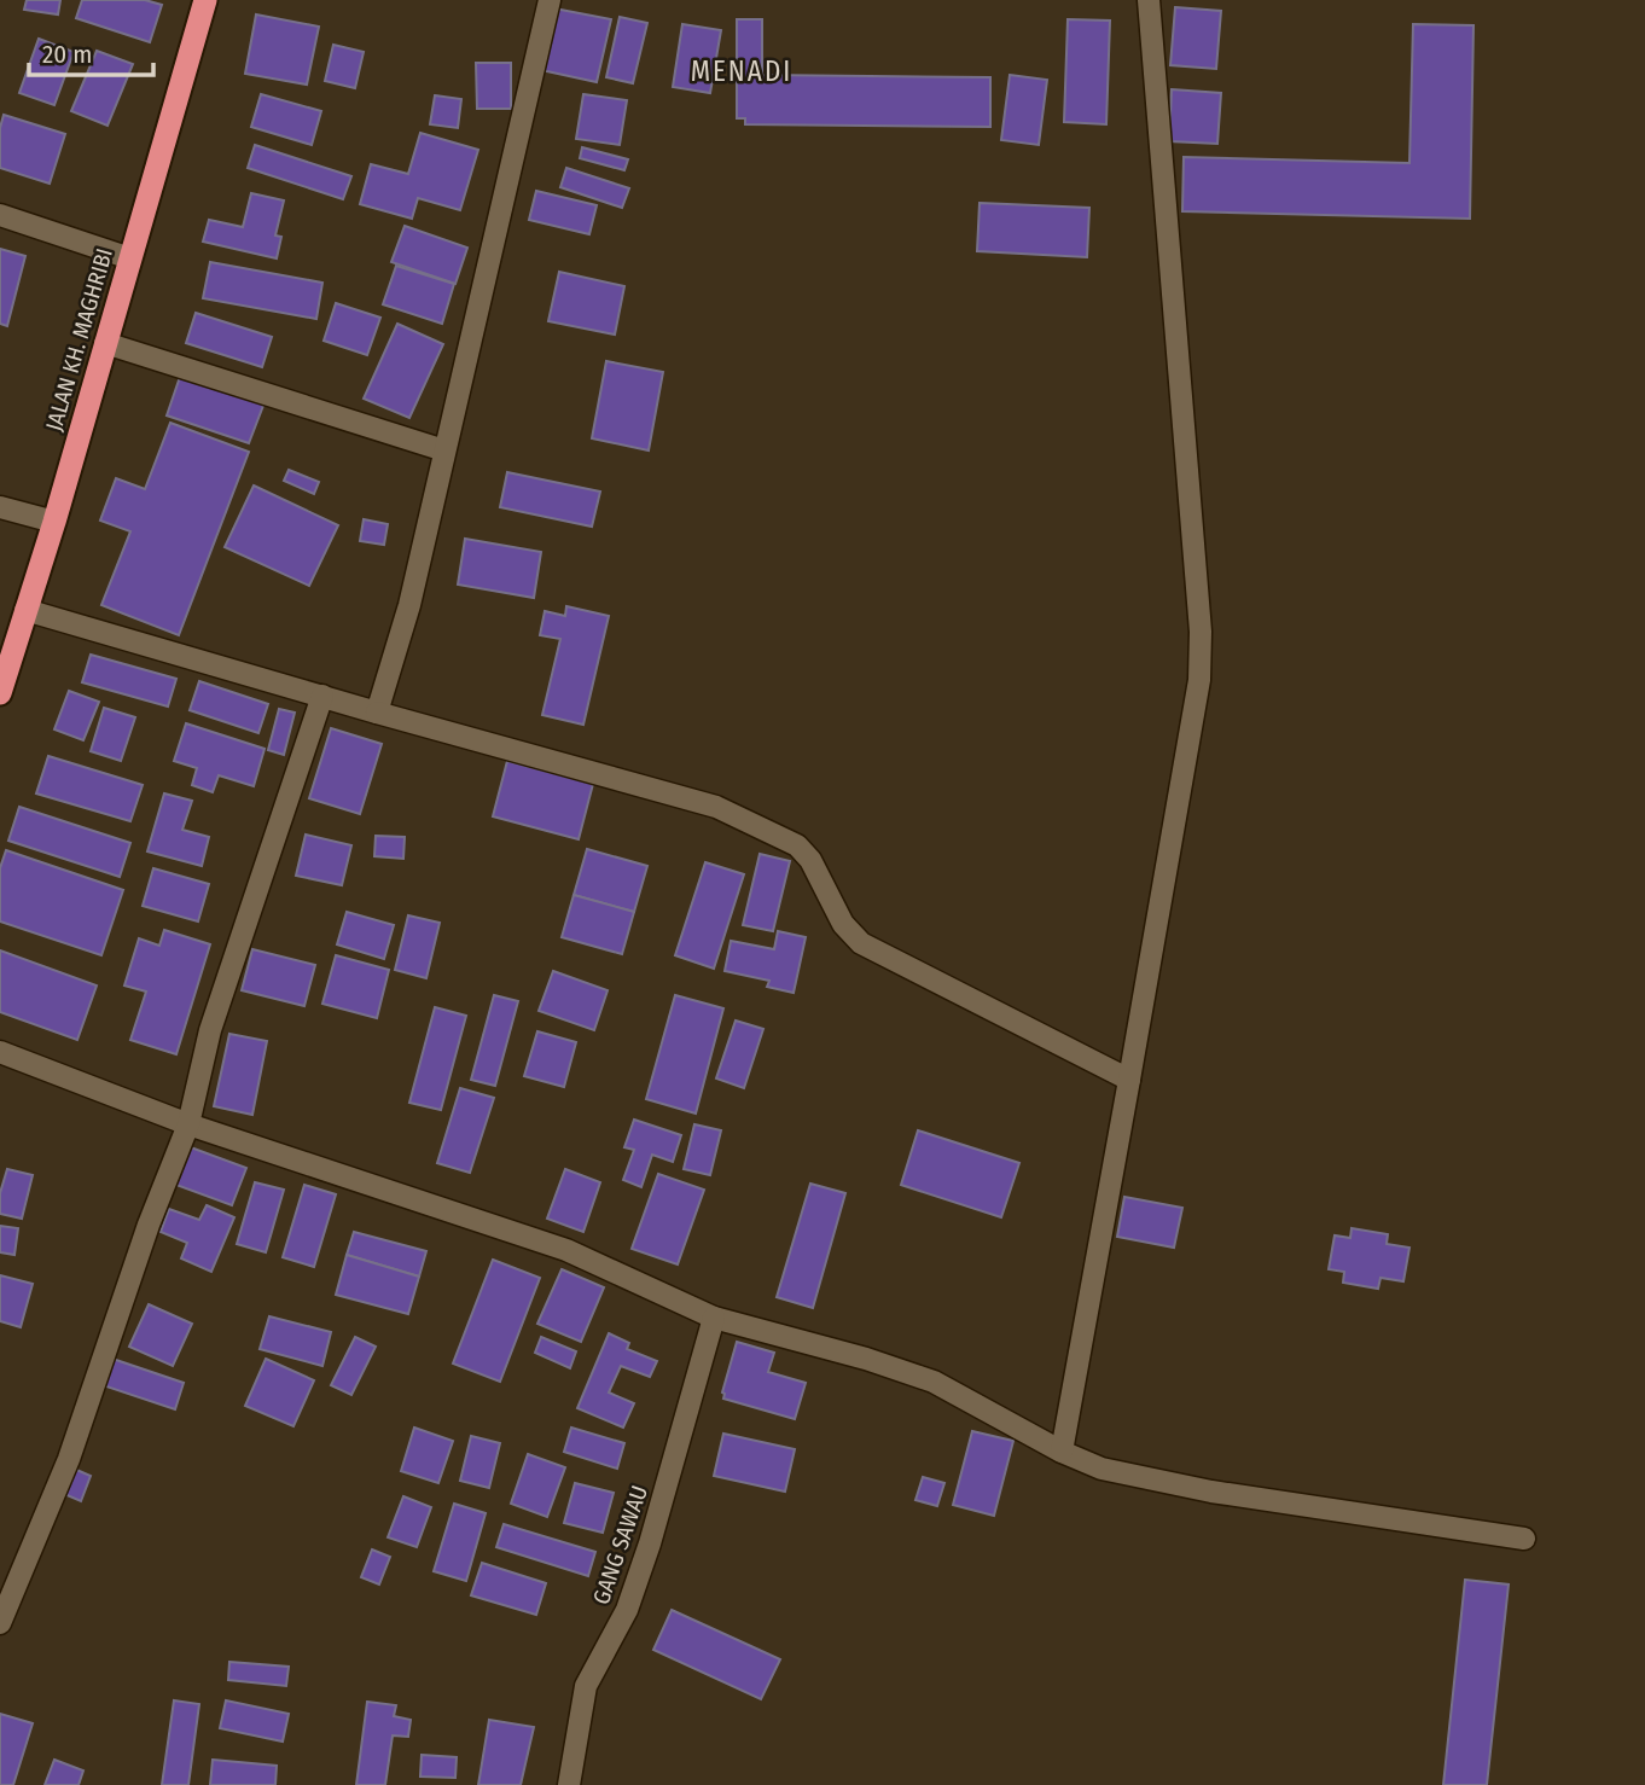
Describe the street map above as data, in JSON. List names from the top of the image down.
{
  "streets": {
    "highway": ["JALAN KH. MAGHRIBI"],
    "street": ["GANG SAWAU"]
  },
  "districts": ["MENADI"],
  "scale_bar": "20 m"
}
